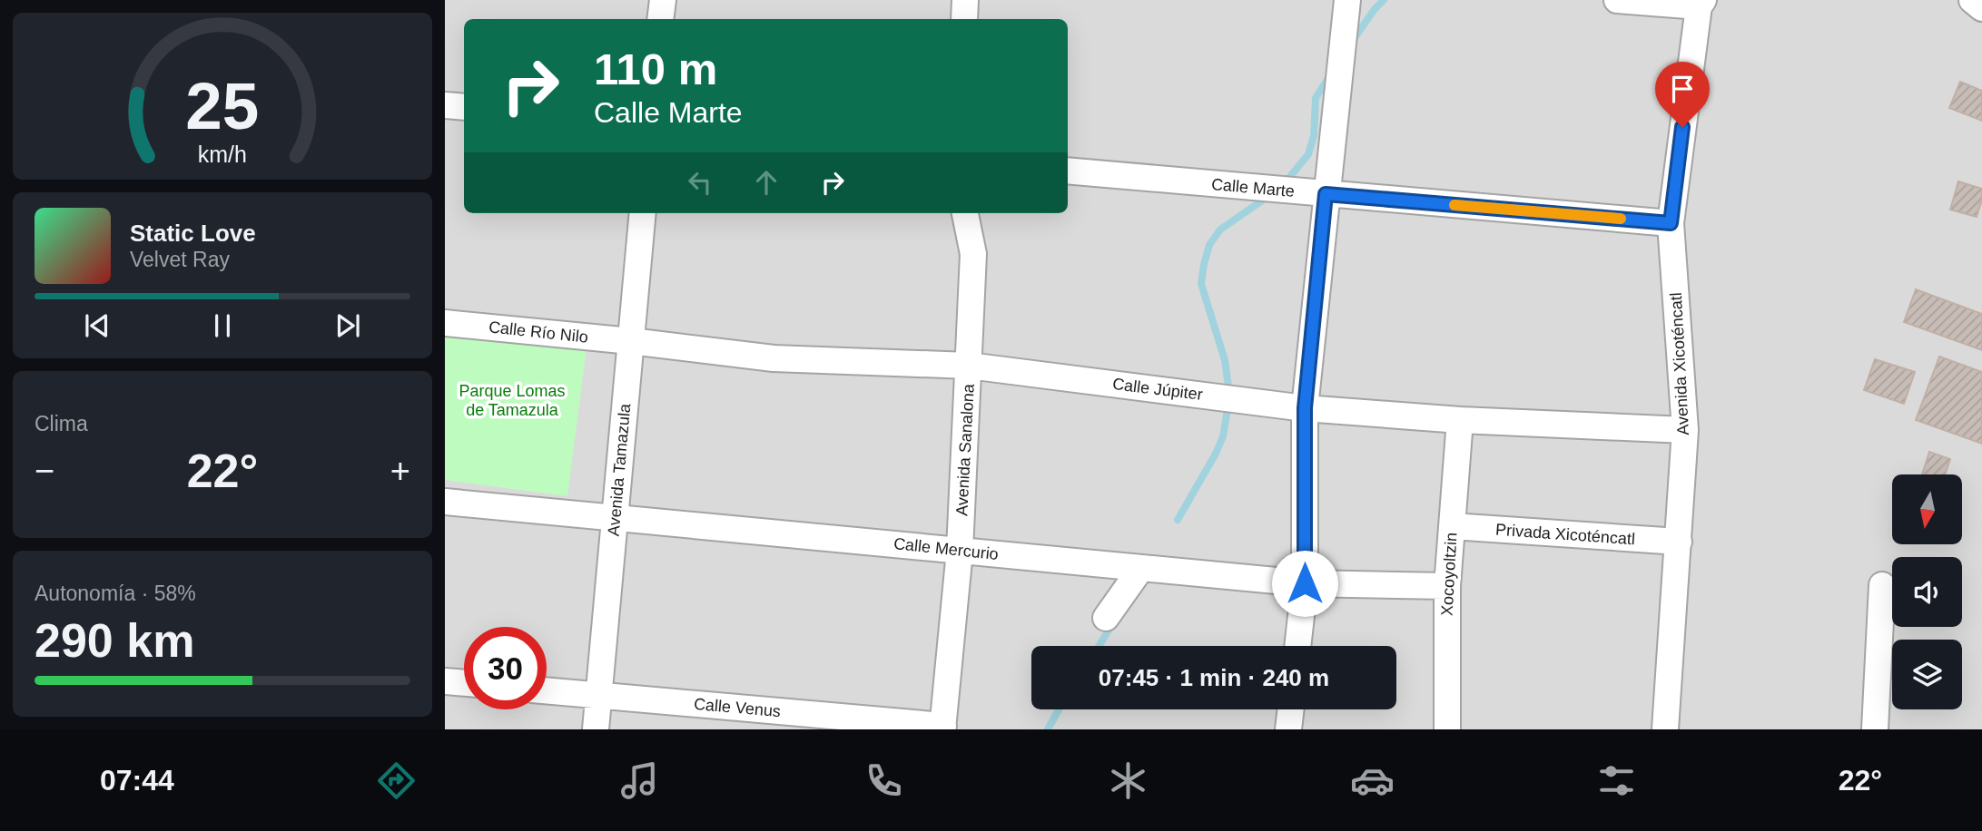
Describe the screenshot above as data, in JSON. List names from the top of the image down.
{
  "streets": {
    "street": [
      "Calle Marte",
      "Calle Río Nilo",
      "Avenida Xicoténcatl",
      "Calle Júpiter",
      "Avenida Sanalona",
      "Avenida Tamazula",
      "Privada Xicoténcatl",
      "Calle Mercurio",
      "Xocoyoltzin",
      "Calle Venus"
    ]
  },
  "crossings": [
    ["Calle Marte", "Avenida Xicoténcatl"],
    ["Calle Río Nilo", "Calle Júpiter"],
    ["Calle Río Nilo", "Avenida Tamazula"],
    ["Avenida Xicoténcatl", "Calle Júpiter"],
    ["Avenida Xicoténcatl", "Privada Xicoténcatl"],
    ["Calle Júpiter", "Avenida Sanalona"],
    ["Calle Júpiter", "Avenida Tamazula"],
    ["Calle Júpiter", "Xocoyoltzin"],
    ["Avenida Sanalona", "Calle Mercurio"],
    ["Avenida Sanalona", "Calle Venus"],
    ["Avenida Tamazula", "Calle Mercurio"],
    ["Avenida Tamazula", "Calle Venus"],
    ["Privada Xicoténcatl", "Xocoyoltzin"],
    ["Calle Mercurio", "Xocoyoltzin"]
  ],
  "parks": ["Parque Lomas de Tamazula"],
  "north": "bottom",
  "page": {
    "turn": ["110 m", "Calle Marte"],
    "song": ["Static Love", "Velvet Ray"],
    "tile": [
      "Clima",
      ["Autonomía · 58%", "290 km"]
    ],
    "heat": ["−", "22°", "+"],
    "limit": "30",
    "trip": "07:45 · 1 min · 240 m",
    "tabs": ["07:44", "22°"],
    "gauge": ["25", "km/h"]
  }
}
